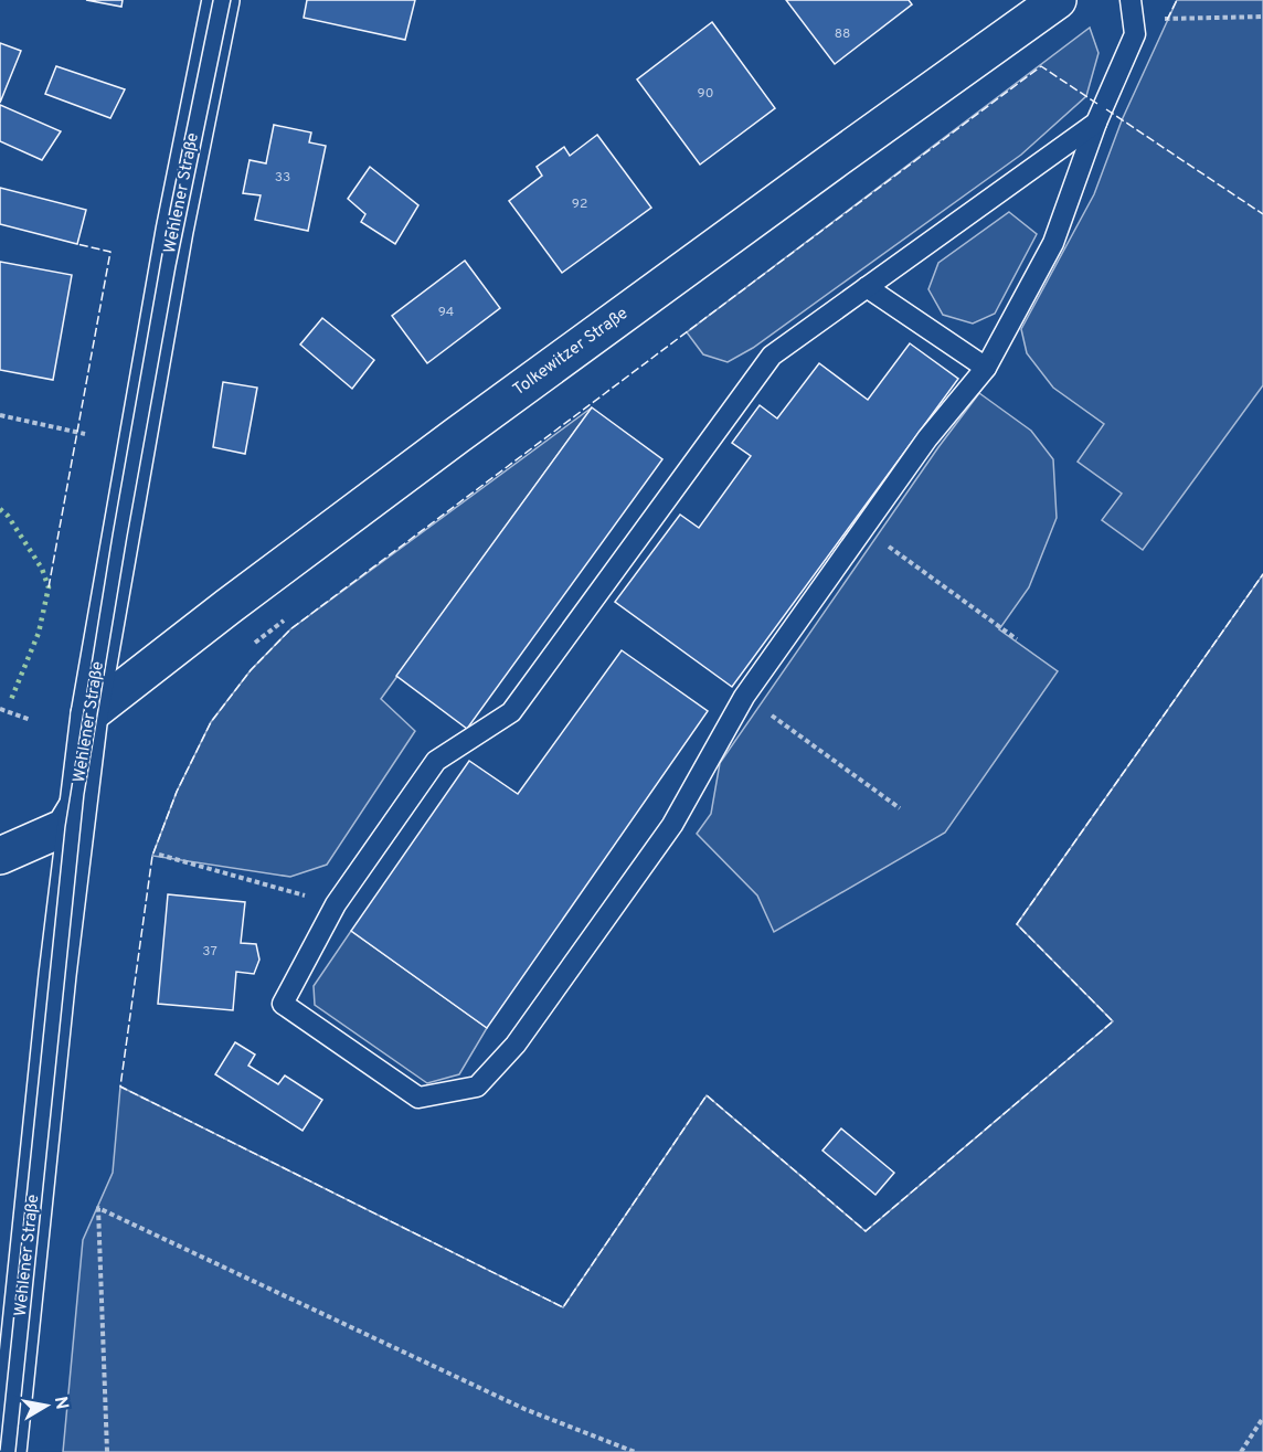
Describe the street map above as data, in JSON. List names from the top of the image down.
{
  "streets": {
    "main road": ["Wehlener Straße", "Tolkewitzer Straße"]
  },
  "crossings": [
    ["Wehlener Straße", "Tolkewitzer Straße"]
  ],
  "house_numbers": [
    "88",
    "90",
    "33",
    "92",
    "94",
    "37"
  ],
  "north": "right"
}
